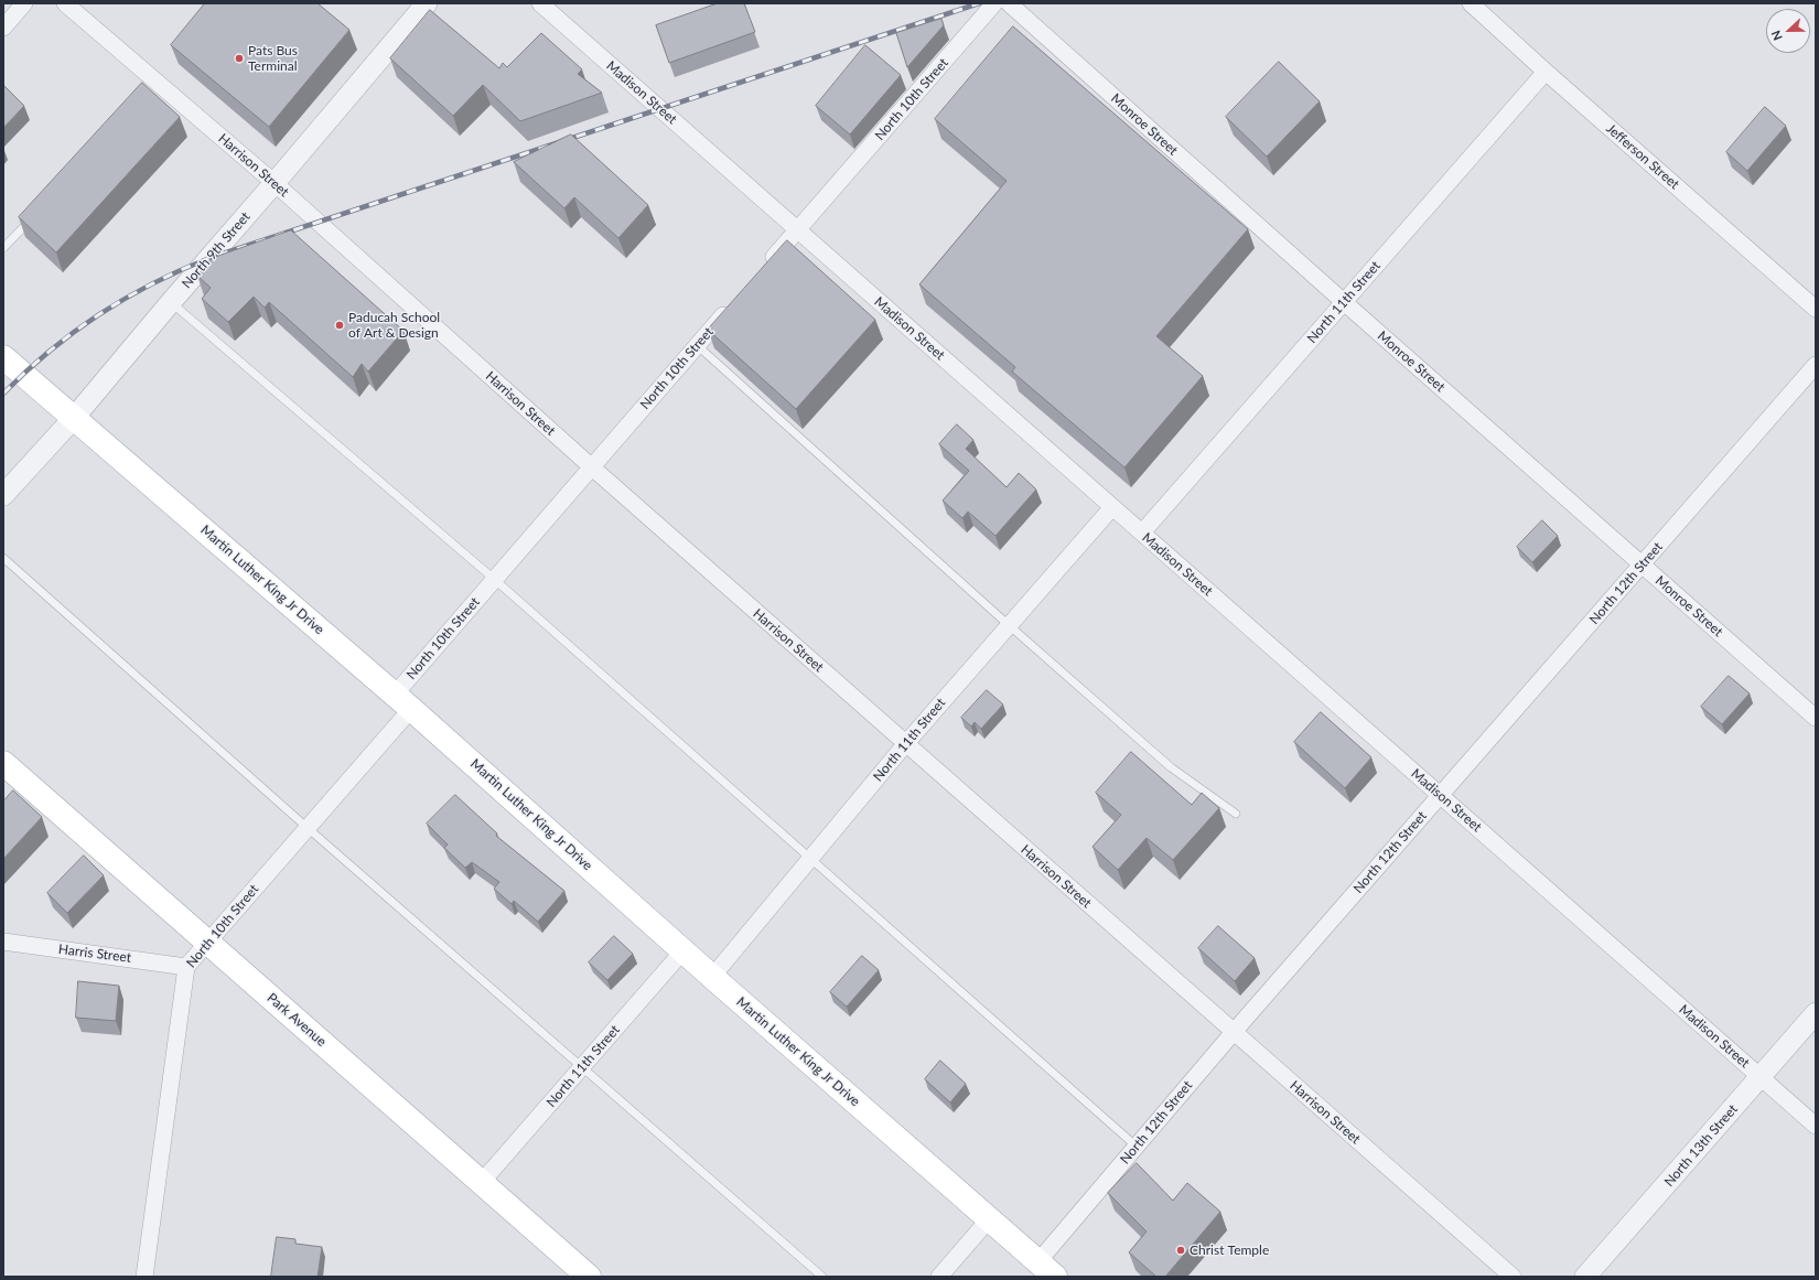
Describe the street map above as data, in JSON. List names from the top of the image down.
{
  "streets": {
    "main road": ["Martin Luther King Jr Drive", "Park Avenue"],
    "street": [
      "Madison Street",
      "North 10th Street",
      "Monroe Street",
      "Jefferson Street",
      "Harrison Street",
      "North 9th Street",
      "North 11th Street",
      "North 12th Street",
      "Harris Street",
      "North 13th Street"
    ]
  },
  "crossings": [
    ["Madison Street", "North 10th Street"],
    ["Madison Street", "North 11th Street"],
    ["Madison Street", "North 12th Street"],
    ["Madison Street", "North 13th Street"],
    ["North 10th Street", "Harrison Street"],
    ["North 10th Street", "Martin Luther King Jr Drive"],
    ["North 10th Street", "Harris Street"],
    ["North 10th Street", "Park Avenue"],
    ["Monroe Street", "North 11th Street"],
    ["Monroe Street", "North 12th Street"],
    ["Jefferson Street", "North 11th Street"],
    ["Harrison Street", "North 9th Street"],
    ["Harrison Street", "North 11th Street"],
    ["Harrison Street", "North 12th Street"],
    ["North 9th Street", "Martin Luther King Jr Drive"],
    ["North 11th Street", "Martin Luther King Jr Drive"],
    ["North 11th Street", "Park Avenue"],
    ["Martin Luther King Jr Drive", "North 12th Street"]
  ],
  "places": ["Pats Bus Terminal", "Paducah School of Art & Design", "Christ Temple"],
  "north": "left"
}
